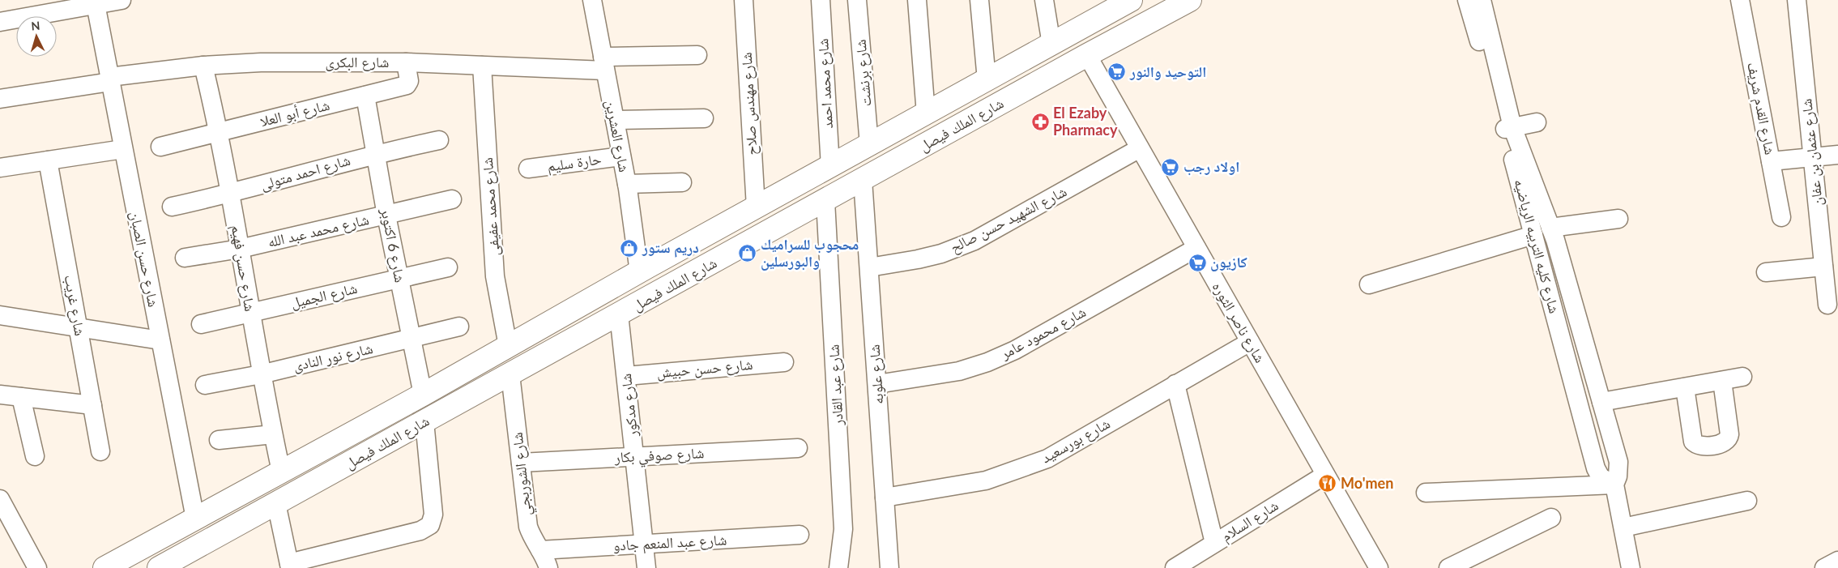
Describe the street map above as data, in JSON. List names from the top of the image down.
{
  "streets": {
    "main road": ["شارع الملك فيصل"],
    "street": [
      "شارع البكرى",
      "شارع برنشت",
      "شارع محمد احمد",
      "شارع مهندس صلاح",
      "شارع القدم شريف",
      "شارع أبو العلا",
      "شارع العشرين",
      "شارع عثمان بن عفان",
      "حارة سليم",
      "شارع احمد متولى",
      "شارع محمد عفيفى",
      "شارع الشهيد حسن صالح",
      "شارع محمد عبد الله",
      "شارع 6 اكتوبر",
      "شارع كليه التربيه الرياضيه",
      "شارع حسن الصبان",
      "شارع حسن فهيم",
      "شارع الجميل",
      "شارع غريب",
      "شارع ناصر الثوره",
      "شارع محمود عامر",
      "شارع نور النادى",
      "شارع حسن حبيش",
      "شارع علوبه",
      "شارع عبد القادر",
      "شارع مدكور",
      "شارع بورسعيد",
      "شارع صوفي بكار",
      "شارع الشوربجي",
      "شارع السلام",
      "شارع عبد المنعم جادو"
    ]
  },
  "crossings": [
    ["شارع البكرى", "شارع أبو العلا"],
    ["شارع البكرى", "شارع العشرين"],
    ["شارع البكرى", "شارع محمد عفيفى"],
    ["شارع البكرى", "شارع حسن الصبان"],
    ["شارع البكرى", "شارع حسن فهيم"],
    ["شارع برنشت", "شارع الملك فيصل"],
    ["شارع محمد احمد", "شارع الملك فيصل"],
    ["شارع مهندس صلاح", "شارع الملك فيصل"],
    ["شارع أبو العلا", "شارع 6 اكتوبر"],
    ["شارع أبو العلا", "شارع حسن فهيم"],
    ["شارع الملك فيصل", "شارع العشرين"],
    ["شارع الملك فيصل", "شارع محمد عفيفى"],
    ["شارع الملك فيصل", "شارع 6 اكتوبر"],
    ["شارع الملك فيصل", "شارع حسن الصبان"],
    ["شارع الملك فيصل", "شارع حسن فهيم"],
    ["شارع الملك فيصل", "شارع ناصر الثوره"],
    ["شارع الملك فيصل", "شارع علوبه"],
    ["شارع الملك فيصل", "شارع عبد القادر"],
    ["شارع الملك فيصل", "شارع مدكور"],
    ["شارع الملك فيصل", "شارع الشوربجي"],
    ["شارع العشرين", "حارة سليم"],
    ["شارع احمد متولى", "شارع 6 اكتوبر"],
    ["شارع احمد متولى", "شارع حسن فهيم"],
    ["شارع الشهيد حسن صالح", "شارع ناصر الثوره"],
    ["شارع الشهيد حسن صالح", "شارع علوبه"],
    ["شارع محمد عبد الله", "شارع 6 اكتوبر"],
    ["شارع محمد عبد الله", "شارع حسن فهيم"],
    ["شارع 6 اكتوبر", "شارع الجميل"],
    ["شارع 6 اكتوبر", "شارع نور النادى"],
    ["شارع حسن فهيم", "شارع الجميل"],
    ["شارع حسن فهيم", "شارع نور النادى"],
    ["شارع ناصر الثوره", "شارع محمود عامر"],
    ["شارع ناصر الثوره", "شارع بورسعيد"],
    ["شارع ناصر الثوره", "شارع السلام"],
    ["شارع محمود عامر", "شارع علوبه"],
    ["شارع حسن حبيش", "شارع مدكور"],
    ["شارع علوبه", "شارع بورسعيد"],
    ["شارع مدكور", "شارع صوفي بكار"],
    ["شارع مدكور", "شارع عبد المنعم جادو"],
    ["شارع صوفي بكار", "شارع الشوربجي"],
    ["شارع الشوربجي", "شارع عبد المنعم جادو"]
  ],
  "places": {
    "supermarket": ["التوحيد والنور", "اولاد رجب", "كازيون"],
    "pharmacy": ["El Ezaby Pharmacy"],
    "shop": ["دريم ستور", "محجوب للسراميك والبورسلين"],
    "restaurant": ["Mo'men"]
  },
  "north": "top"
}
